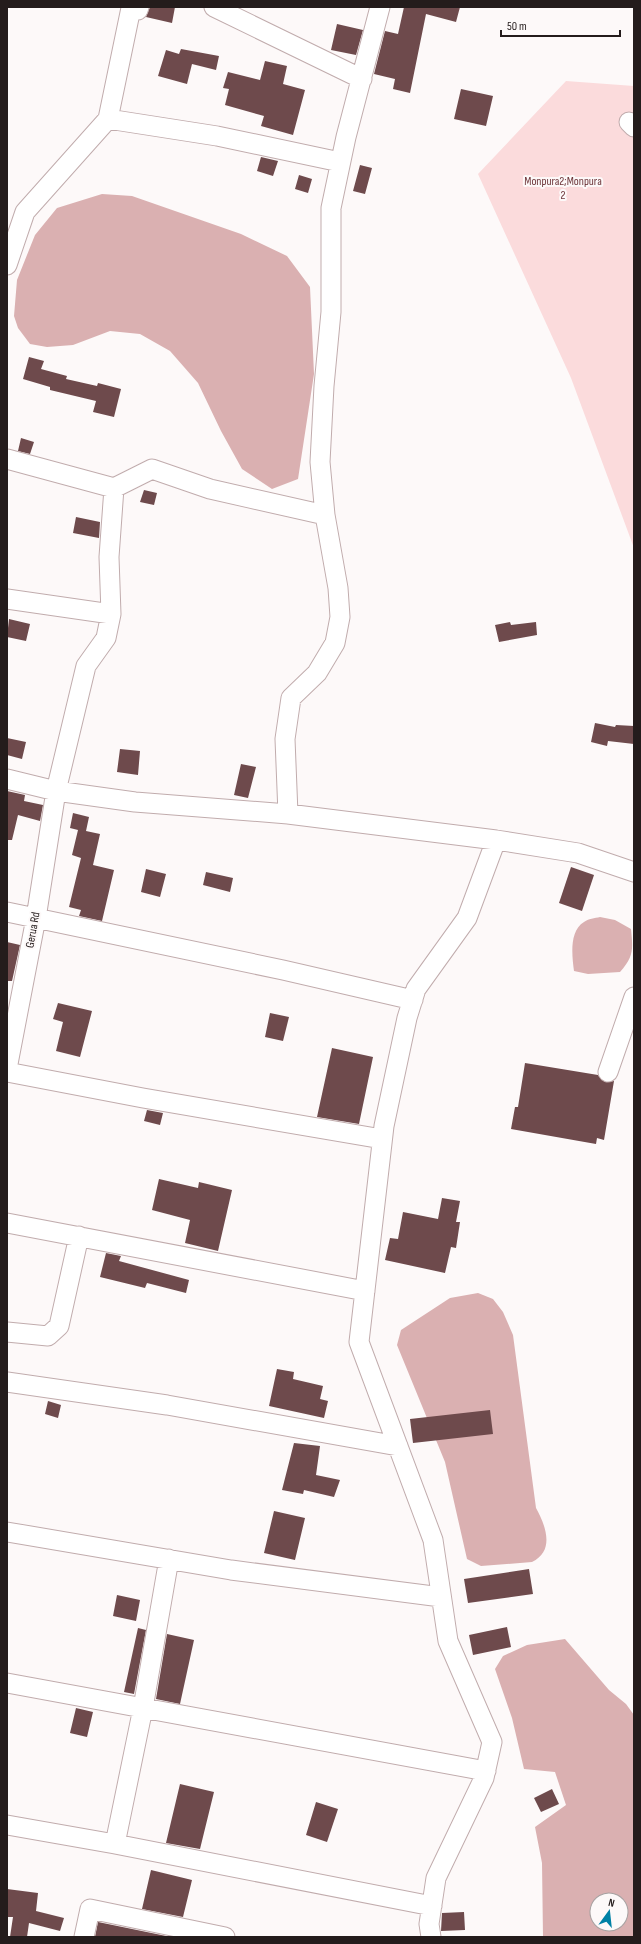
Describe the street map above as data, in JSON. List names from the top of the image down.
{
  "streets": {
    "street": ["Gerua Rd"]
  },
  "parks": ["Monpura2;Monpura 2"],
  "scale_bar": "50 m",
  "north": "top"
}
